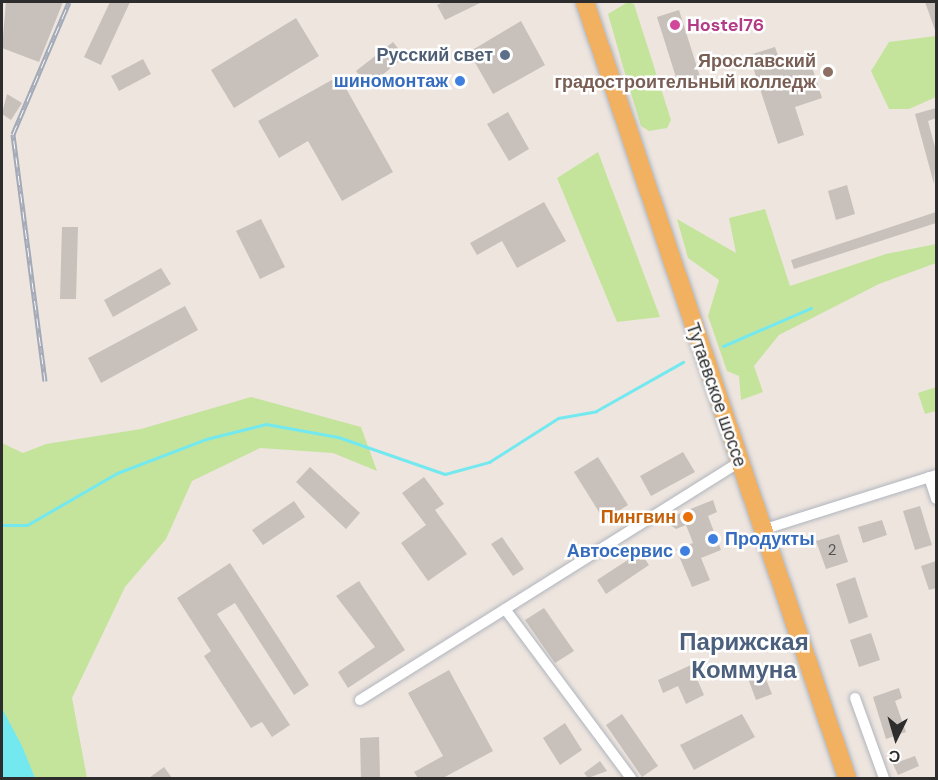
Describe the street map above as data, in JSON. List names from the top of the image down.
{
  "streets": {
    "main road": ["Тутаевское шоссе"]
  },
  "districts": ["Парижская Коммуна"],
  "places": [
    "Hostel76",
    "Русский свет",
    "Ярославский градостроительный колледж",
    "шиномонтаж",
    "Пингвин",
    "Продукты",
    "Автосервис"
  ],
  "house_numbers": ["2"],
  "north": "bottom"
}
